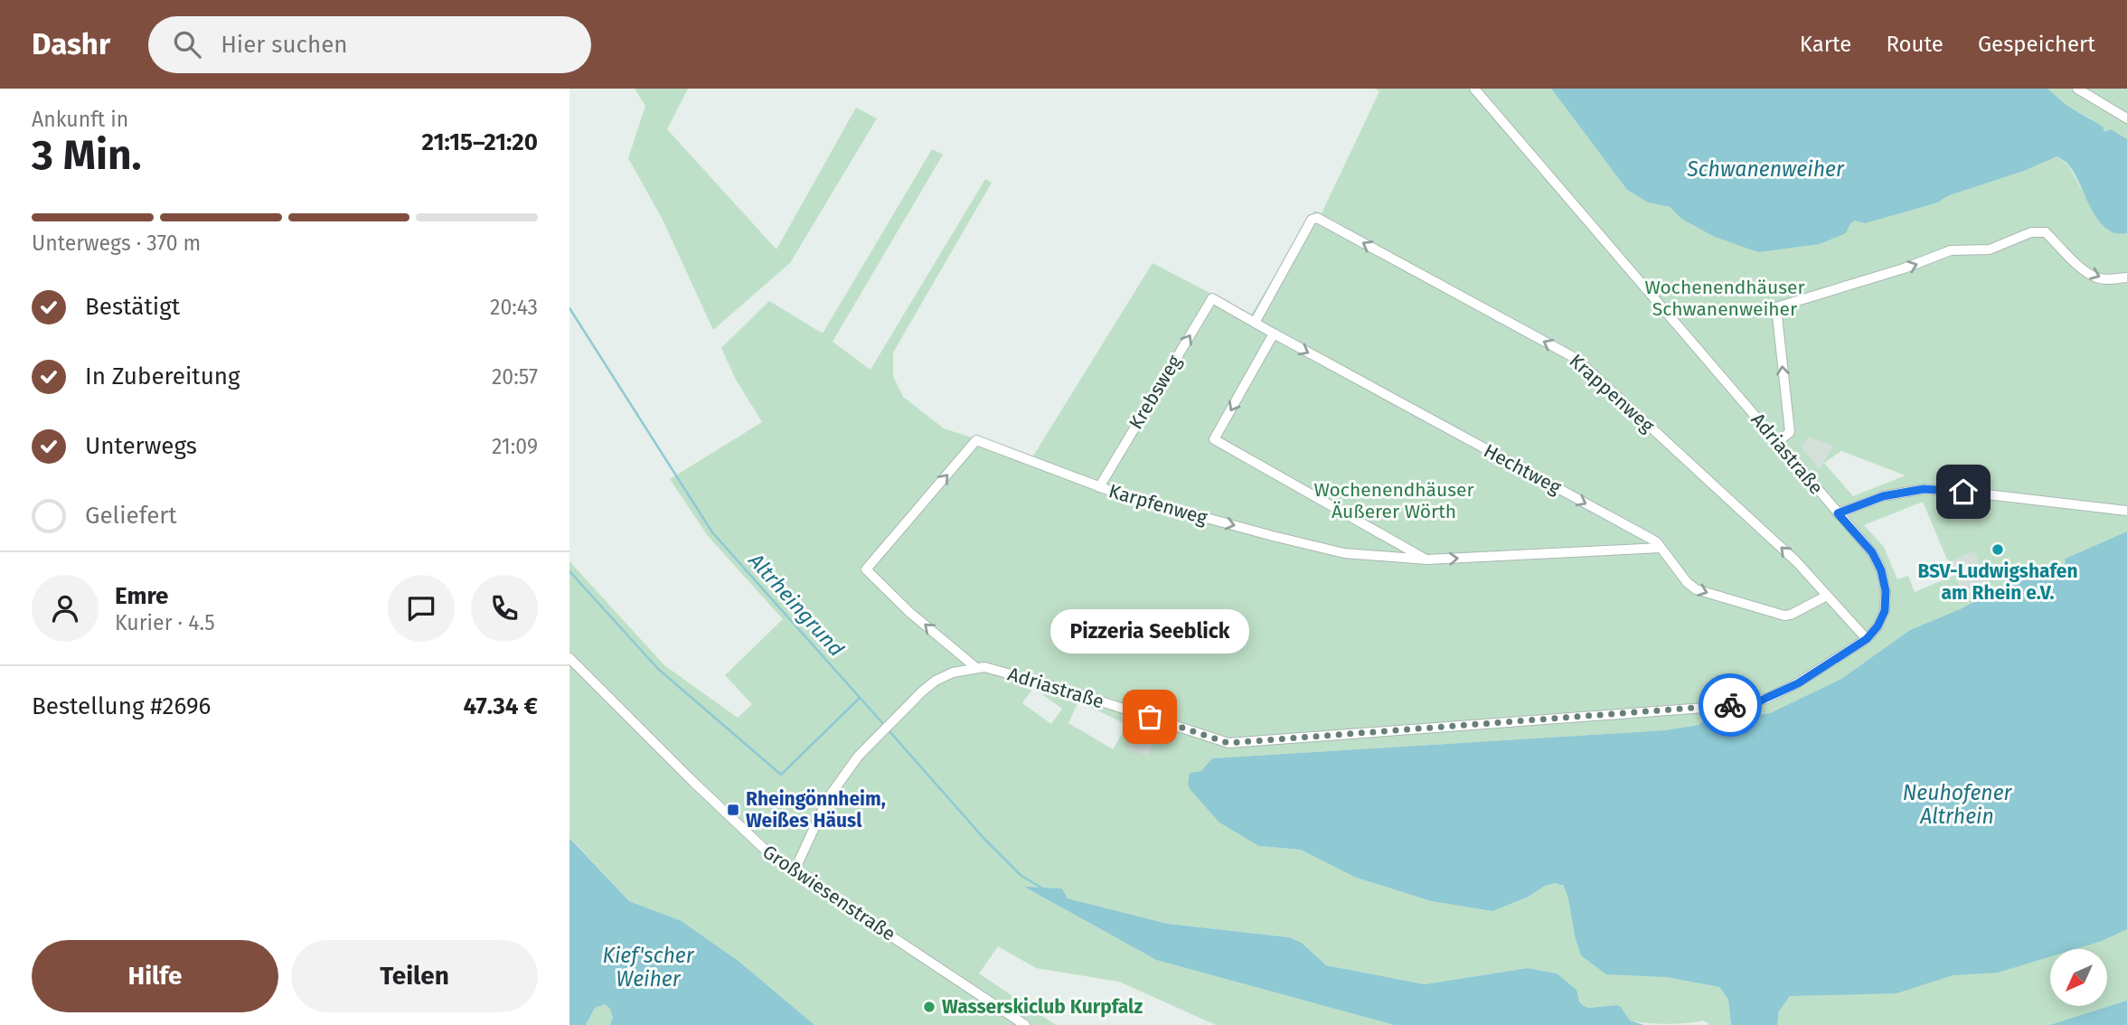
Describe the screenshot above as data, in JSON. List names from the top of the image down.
{
  "streets": {
    "street": [
      "Krebsweg",
      "Krappenweg",
      "Adriastraße",
      "Hechtweg",
      "Karpfenweg",
      "Großwiesenstraße"
    ]
  },
  "crossings": [
    ["Krebsweg", "Hechtweg"],
    ["Krebsweg", "Karpfenweg"],
    ["Krappenweg", "Adriastraße"],
    ["Krappenweg", "Hechtweg"],
    ["Adriastraße", "Karpfenweg"],
    ["Adriastraße", "Großwiesenstraße"],
    ["Hechtweg", "Karpfenweg"]
  ],
  "one_way": ["Krebsweg", "Krappenweg", "Hechtweg"],
  "water": [
    "Schwanenweiher",
    "Altrheingrund",
    "Neuhofener Altrhein",
    "Kief'scher Weiher"
  ],
  "parks": ["Wochenendhäuser Schwanenweiher", "Wochenendhäuser Äußerer Wörth"],
  "places": {
    "other": ["BSV-Ludwigshafen am Rhein e.V.", "Pizzeria Seeblick", "Wasserskiclub Kurpfalz"],
    "transit": ["Rheingönnheim, Weißes Häusl"]
  },
  "north": "bottom left",
  "page": {
    "header": "Dashr",
    "search": "Hier suchen",
    "nav": ["Karte", "Route", "Gespeichert"],
    "heading": ["3 Min.", "Ankunft in", "21:15–21:20"],
    "panel": [
      "Emre",
      "Kurier · 4.5",
      "Bestellung #2696",
      "47.34 €"
    ],
    "bar": "Unterwegs · 370 m",
    "list": [
      ["Bestätigt", "20:43"],
      ["In Zubereitung", "20:57"],
      ["Unterwegs", "21:09"],
      "Geliefert"
    ],
    "bubble": "Pizzeria Seeblick",
    "buttons": ["Hilfe", "Teilen"]
  }
}
